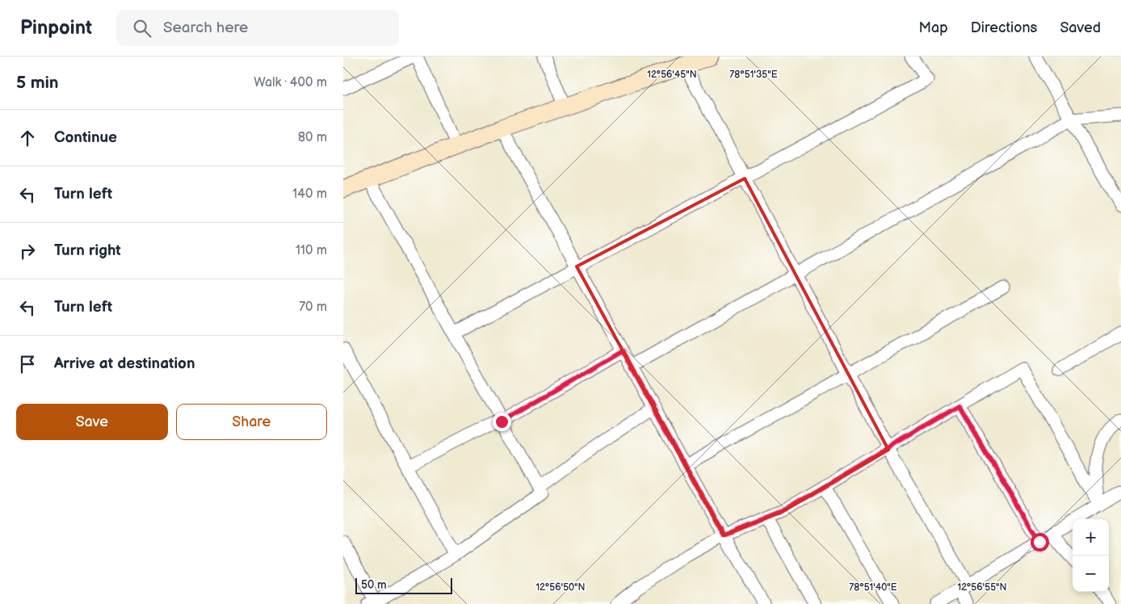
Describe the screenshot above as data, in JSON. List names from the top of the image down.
{
  "scale_bar": "50 m",
  "page": {
    "header": "Pinpoint",
    "search": "Search here",
    "nav": ["Map", "Directions", "Saved"],
    "heading": ["5 min", "Walk · 400 m"],
    "list": [
      ["Continue", "80 m"],
      ["Turn left", "140 m"],
      ["Turn right", "110 m"],
      ["Turn left", "70 m"],
      "Arrive at destination"
    ],
    "buttons": ["Save", "Share"],
    "map_buttons": ["+", "−"],
    "scale": "50 m"
  },
  "coordinates": [
    "12°56'45\"N",
    "78°51'35\"E",
    "12°56'55\"N",
    "12°56'50\"N",
    "78°51'40\"E"
  ]
}
